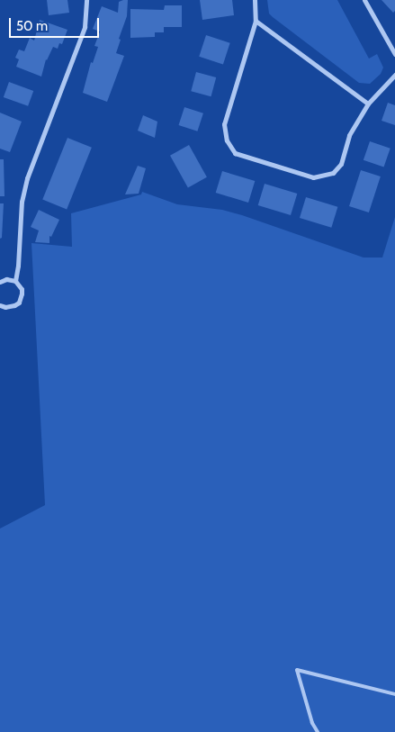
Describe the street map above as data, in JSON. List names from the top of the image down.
{
  "scale_bar": "50 m"
}
